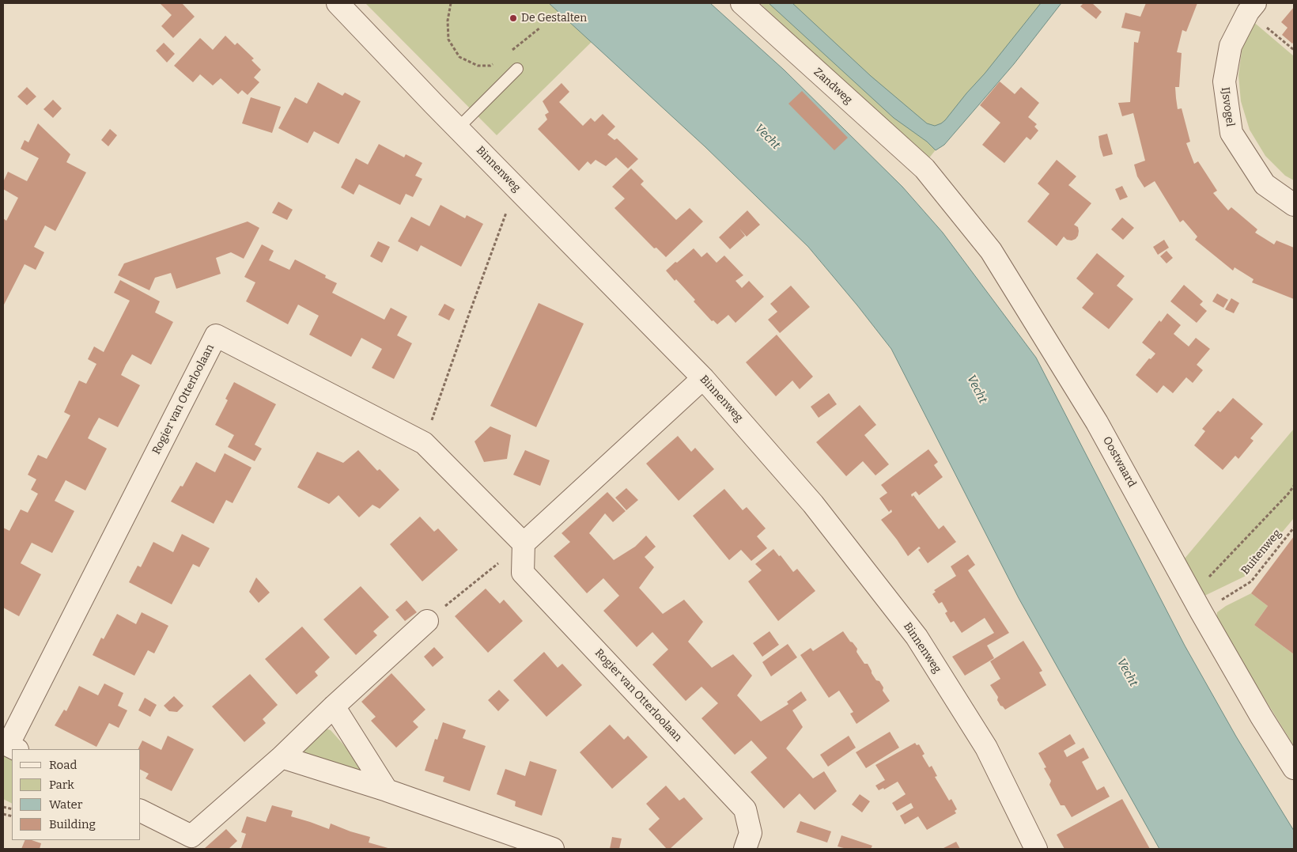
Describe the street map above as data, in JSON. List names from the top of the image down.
{
  "streets": {
    "street": [
      "Zandweg",
      "IJsvogel",
      "Binnenweg",
      "Rogier van Otterloolaan",
      "Oostwaard"
    ],
    "path": ["Buitenweg"]
  },
  "crossings": [
    ["Zandweg", "Oostwaard"],
    ["Oostwaard", "Buitenweg"]
  ],
  "water": ["Vecht"],
  "places": ["De Gestalten"],
  "legend": [
    "Road",
    "Park",
    "Water",
    "Building"
  ]
}
